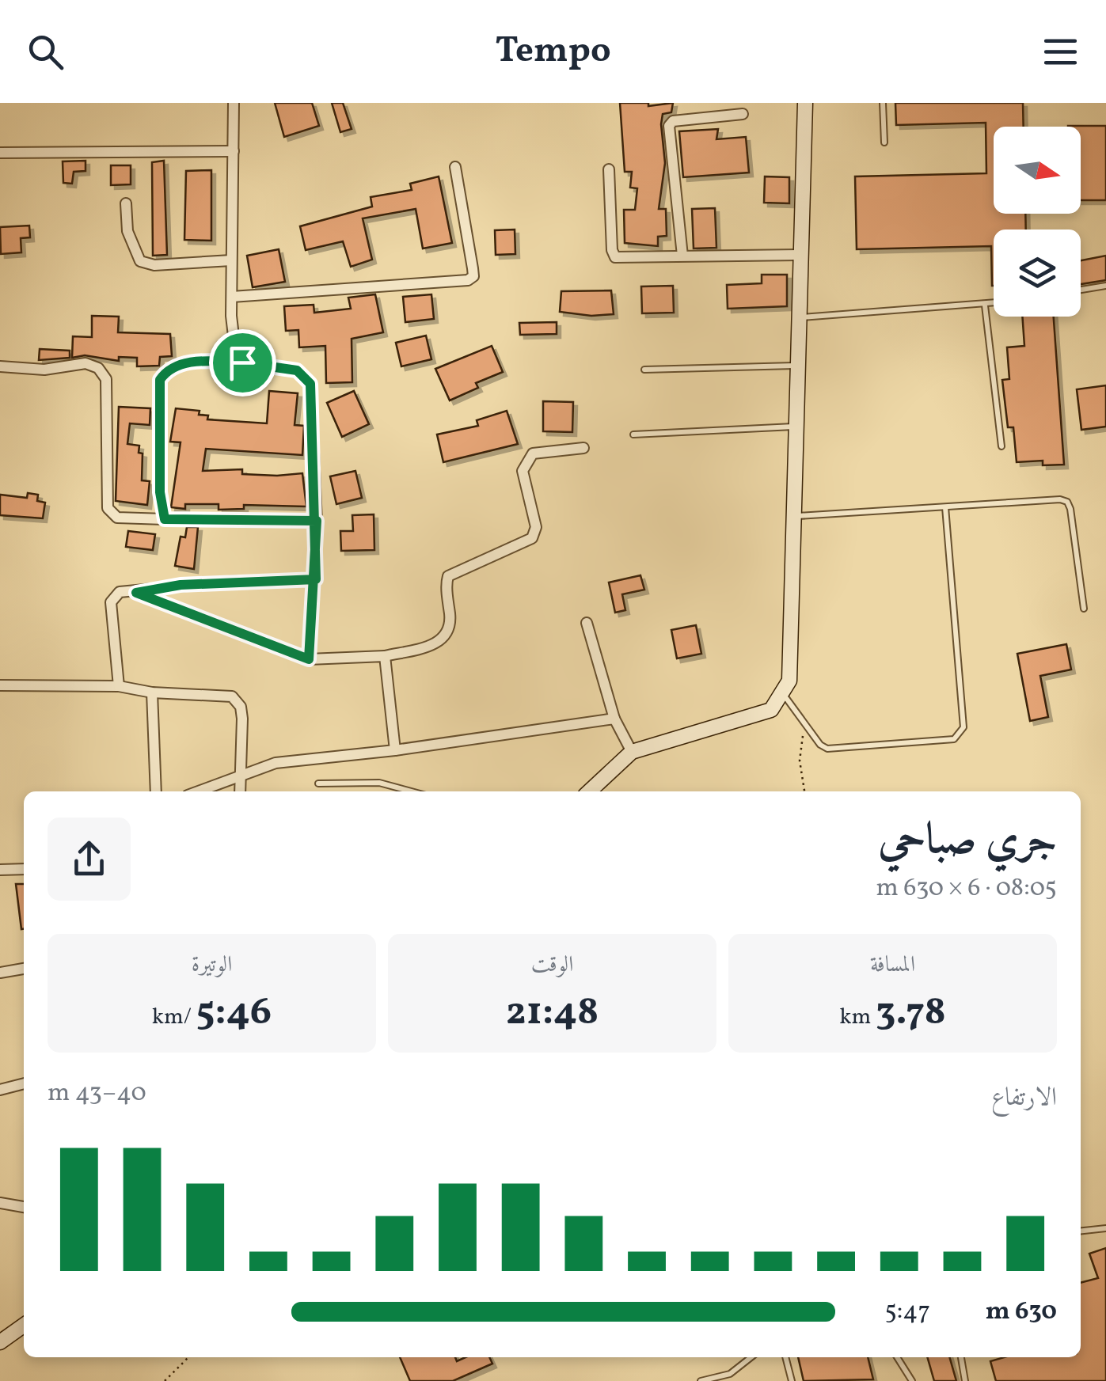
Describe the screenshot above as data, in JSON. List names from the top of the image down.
{
  "north": "right",
  "page": {
    "header": "Tempo",
    "heading": ["جري صباحي", "08:05 · 6 × 630 m"],
    "stats": [
      ["المسافة", "3.78 km"],
      ["الوقت", "21:48"],
      ["الوتيرة", "5:46 /km"]
    ],
    "chart": ["الارتفاع", "40–43 m"],
    "list": [
      {
        "name": "630 m",
        "note": "5:47"
      }
    ]
  }
}
